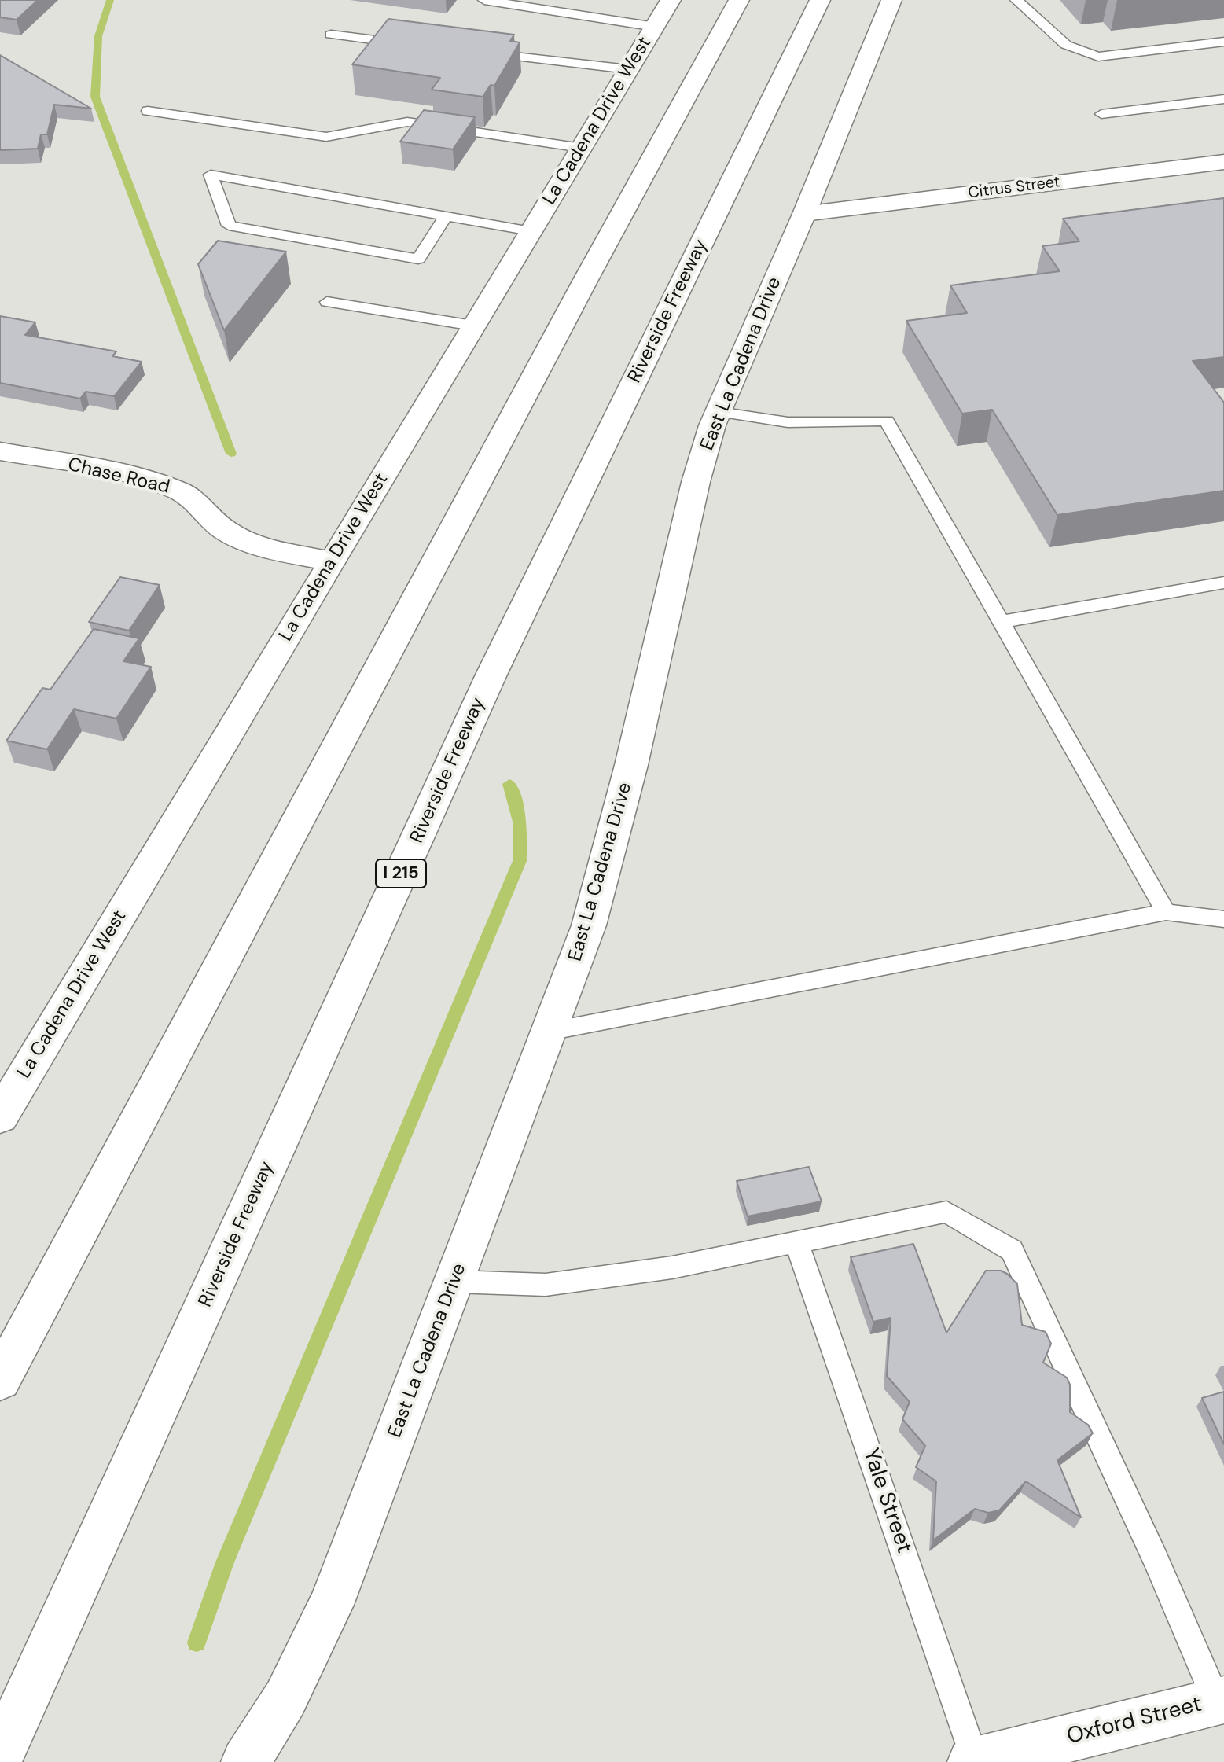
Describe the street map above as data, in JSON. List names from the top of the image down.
{
  "streets": {
    "main road": [
      "La Cadena Drive West",
      "Citrus Street",
      "Riverside Freeway",
      "East La Cadena Drive",
      "Chase Road",
      "I 215",
      "Oxford Street"
    ],
    "lane": ["Yale Street"]
  },
  "crossings": [
    ["La Cadena Drive West", "Chase Road"],
    ["Citrus Street", "East La Cadena Drive"],
    ["Yale Street", "Oxford Street"]
  ]
}
